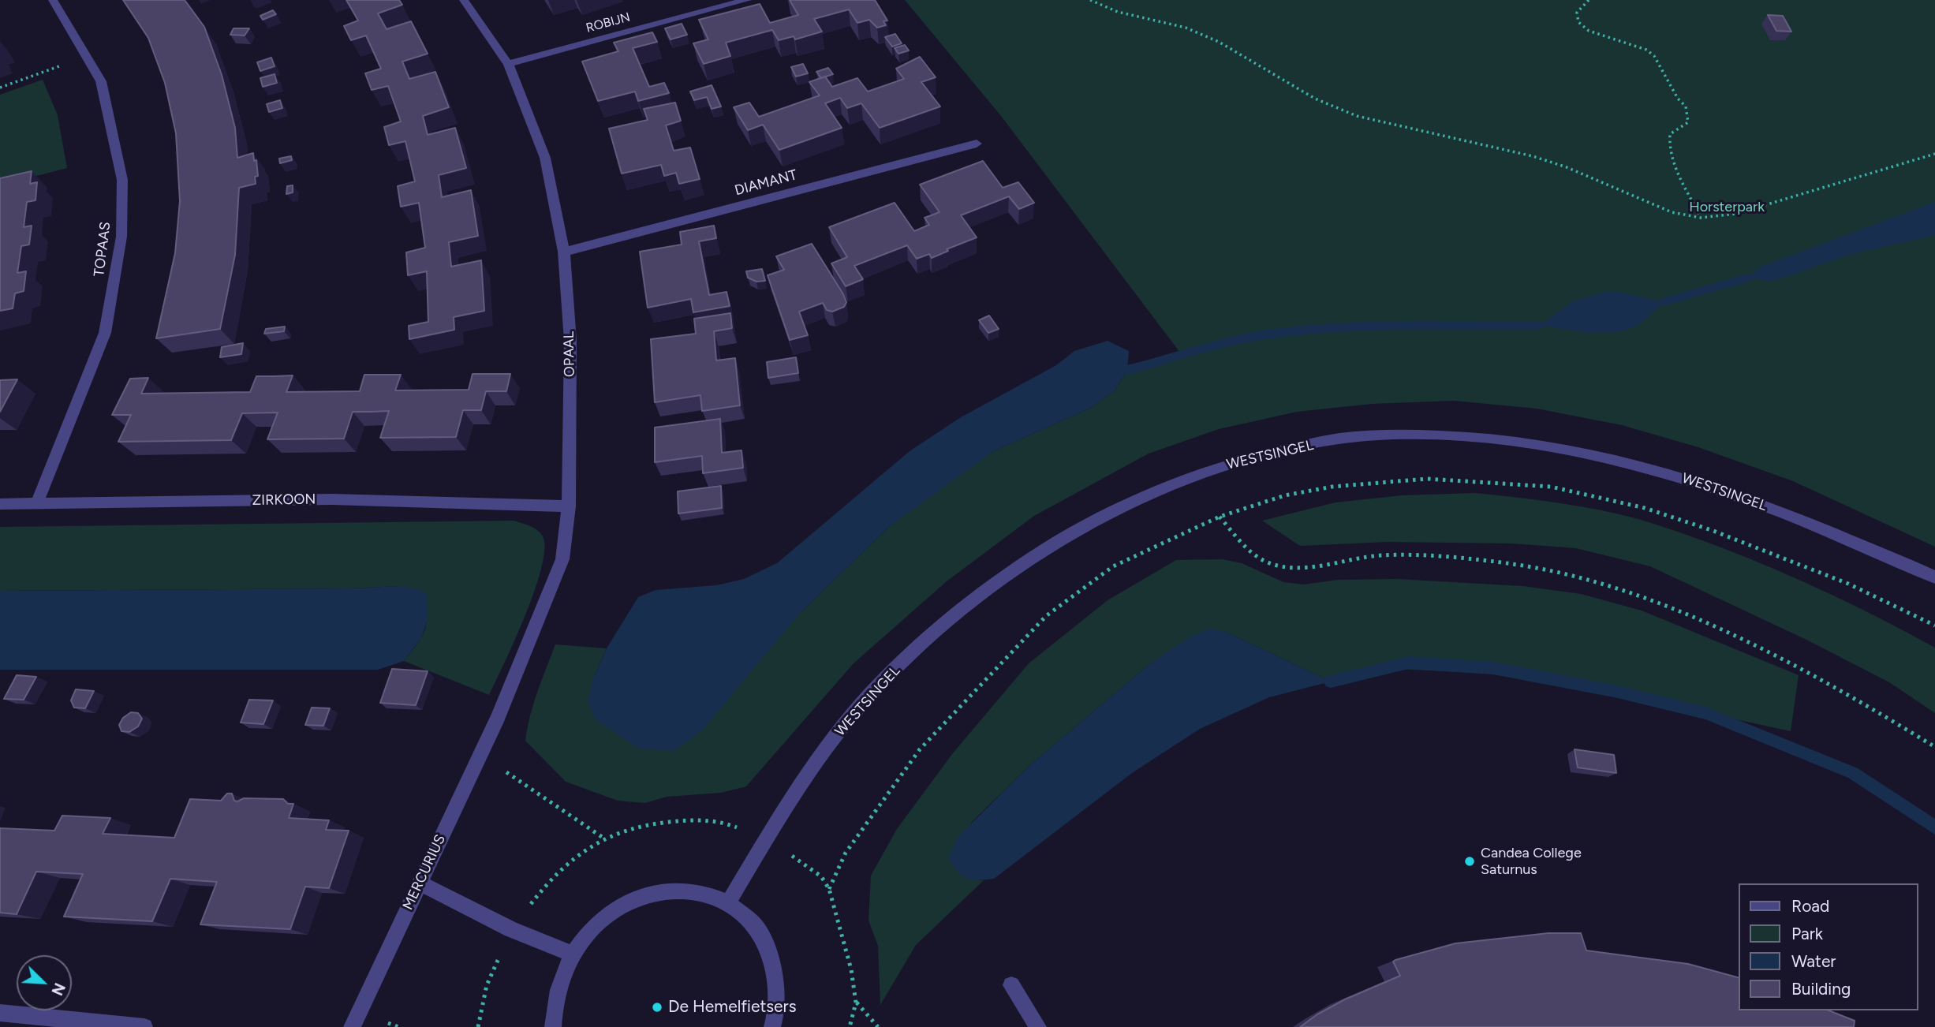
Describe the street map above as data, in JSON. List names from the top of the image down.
{
  "streets": {
    "street": [
      "ROBIJN",
      "DIAMANT",
      "TOPAAS",
      "OPAAL",
      "WESTSINGEL",
      "ZIRKOON",
      "MERCURIUS"
    ]
  },
  "crossings": [
    ["ROBIJN", "OPAAL"],
    ["DIAMANT", "OPAAL"],
    ["TOPAAS", "ZIRKOON"],
    ["OPAAL", "ZIRKOON"],
    ["OPAAL", "MERCURIUS"]
  ],
  "parks": ["Horsterpark"],
  "places": ["Candea College Saturnus", "De Hemelfietsers"],
  "legend": [
    "Road",
    "Park",
    "Water",
    "Building"
  ],
  "north": "bottom right"
}
